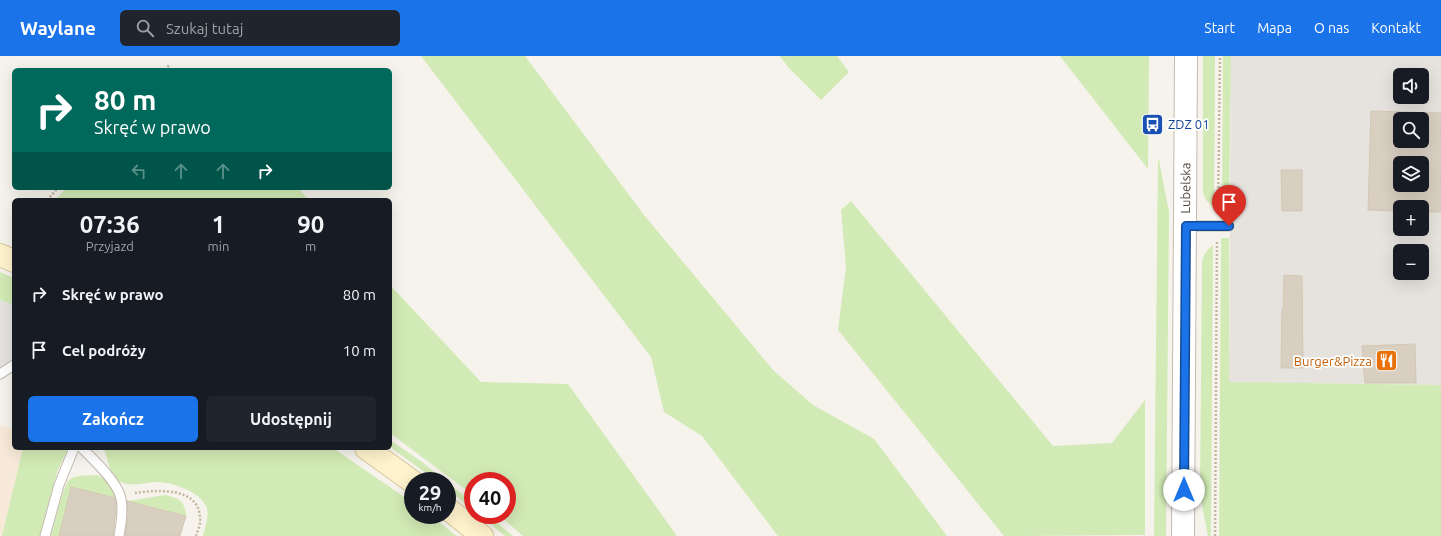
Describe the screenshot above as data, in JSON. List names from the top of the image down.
{
  "streets": {
    "street": ["Lubelska"]
  },
  "places": {
    "bus stop": ["ZDZ 01"],
    "restaurant": ["Burger&Pizza"]
  },
  "page": {
    "header": "Waylane",
    "search": "Szukaj tutaj",
    "nav": [
      "Start",
      "Mapa",
      "O nas",
      "Kontakt"
    ],
    "map_buttons": ["+", "−"],
    "turn": ["80 m", "Skręć w prawo"],
    "eta": [
      "07:36",
      "Przyjazd",
      "1",
      "min",
      "90",
      "m"
    ],
    "list": [
      {
        "name": "Skręć w prawo",
        "value": "80 m"
      },
      {
        "name": "Cel podróży",
        "value": "10 m"
      }
    ],
    "buttons": ["Zakończ", "Udostępnij"],
    "speed": "29 km/h",
    "limit": "40"
  }
}
